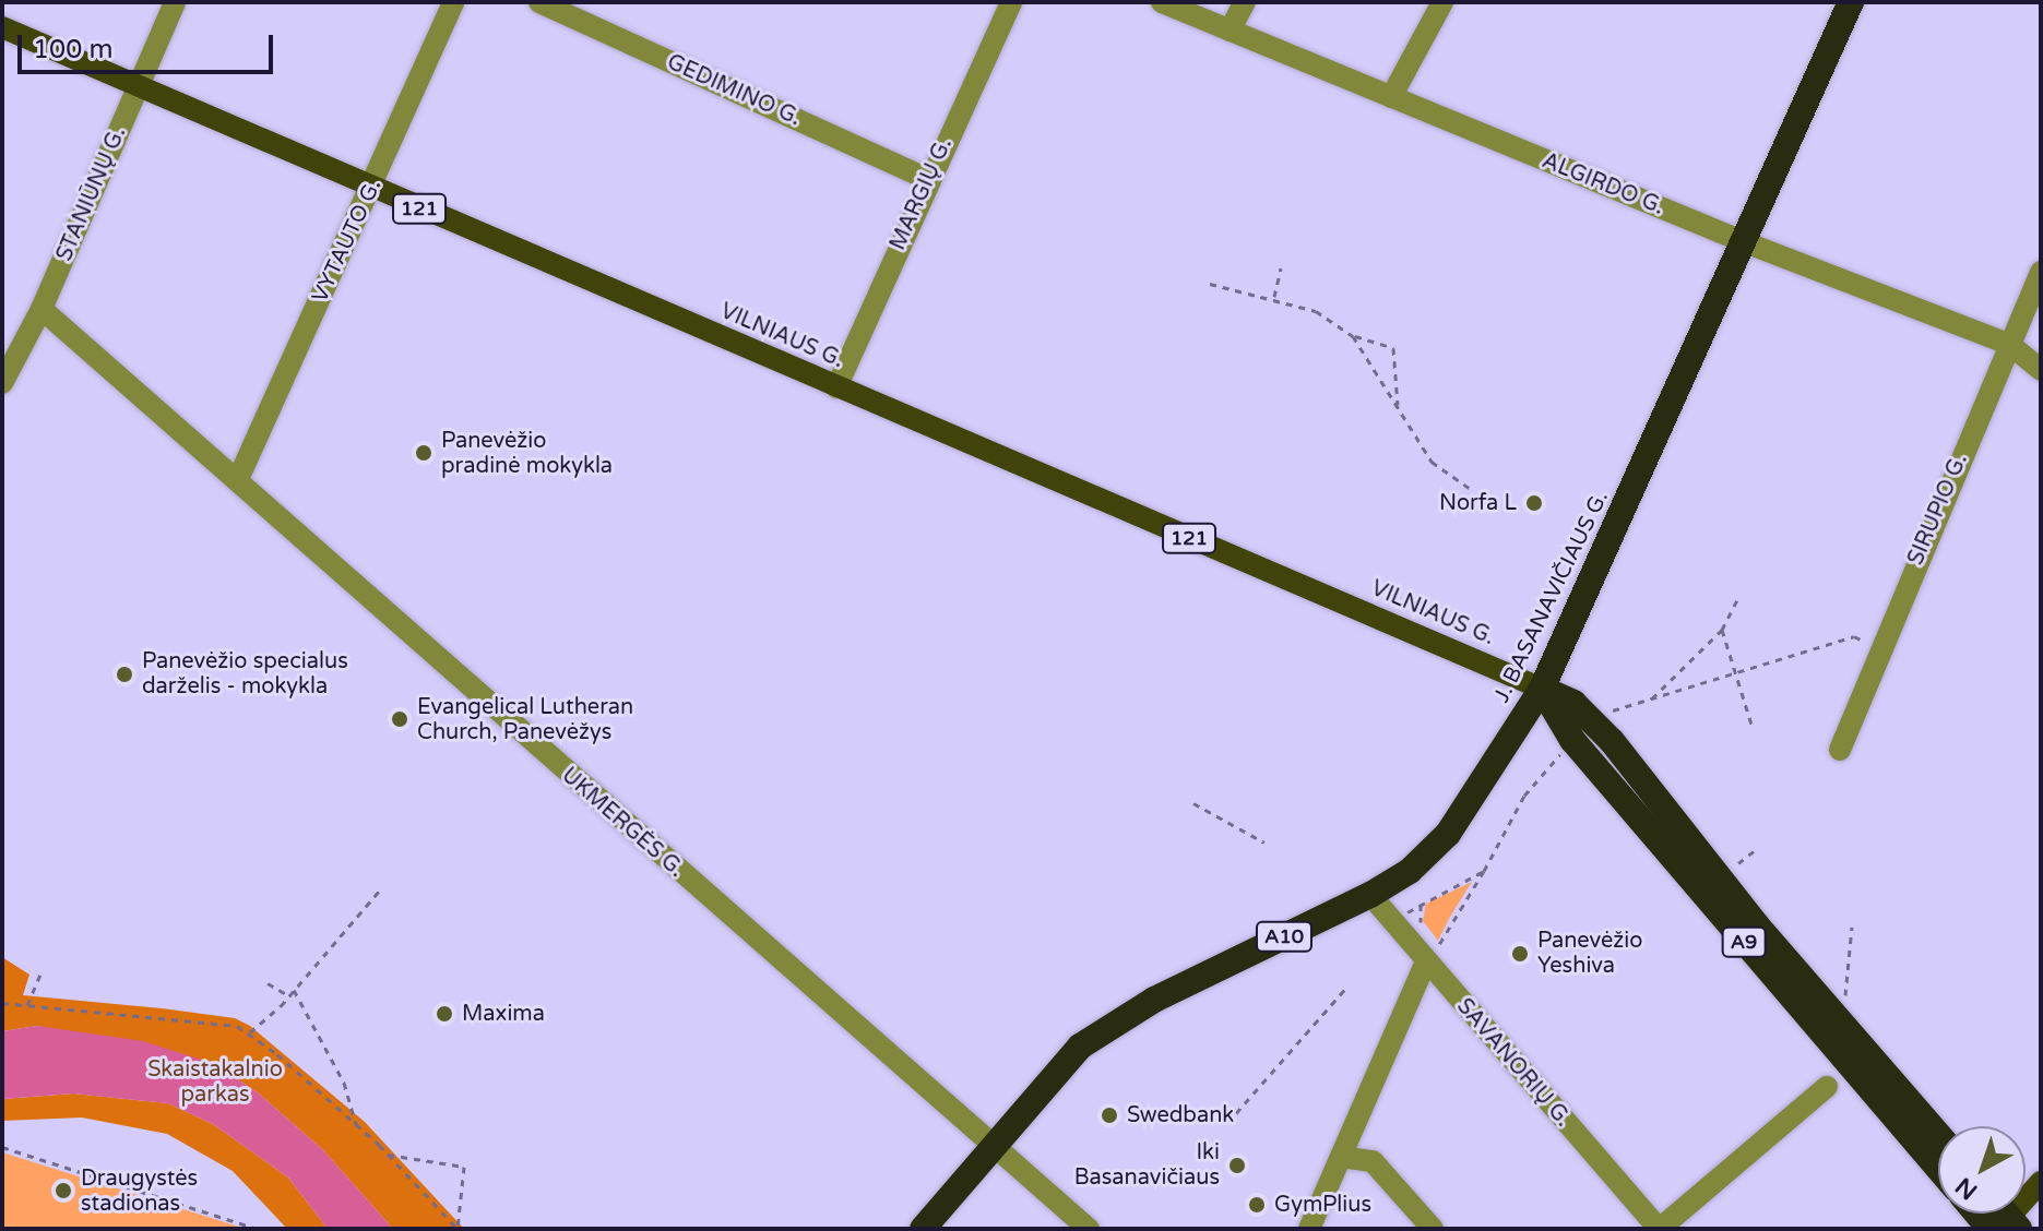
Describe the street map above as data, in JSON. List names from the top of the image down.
{
  "streets": {
    "highway": [
      "VILNIAUS G.",
      "J. BASANAVIČIAUS G.",
      "A10",
      "A9"
    ],
    "main road": ["121"],
    "street": [
      "GEDIMINO G.",
      "ALGIRDO G.",
      "STANIŪNŲ G.",
      "MARGIŲ G.",
      "VYTAUTO G.",
      "SIRUPIO G.",
      "UKMERGĖS G.",
      "SAVANORIŲ G."
    ]
  },
  "crossings": [
    ["GEDIMINO G.", "MARGIŲ G."],
    ["ALGIRDO G.", "SIRUPIO G."],
    ["ALGIRDO G.", "J. BASANAVIČIAUS G."],
    ["STANIŪNŲ G.", "VILNIAUS G."],
    ["STANIŪNŲ G.", "UKMERGĖS G."],
    ["MARGIŲ G.", "VILNIAUS G."],
    ["VYTAUTO G.", "VILNIAUS G."],
    ["VYTAUTO G.", "UKMERGĖS G."],
    ["VILNIAUS G.", "J. BASANAVIČIAUS G."],
    ["VILNIAUS G.", "A9"],
    ["J. BASANAVIČIAUS G.", "UKMERGĖS G."],
    ["J. BASANAVIČIAUS G.", "A9"],
    ["J. BASANAVIČIAUS G.", "SAVANORIŲ G."]
  ],
  "parks": ["Skaistakalnio parkas"],
  "places": [
    "Panevėžio pradinė mokykla",
    "Norfa L",
    "Panevėžio specialus darželis - mokykla",
    "Evangelical Lutheran Church, Panevėžys",
    "Panevėžio Yeshiva",
    "Maxima",
    "Swedbank",
    "Iki Basanavičiaus",
    "Draugystės stadionas",
    "GymPlius"
  ],
  "scale_bar": "100 m",
  "north": "bottom left"
}
